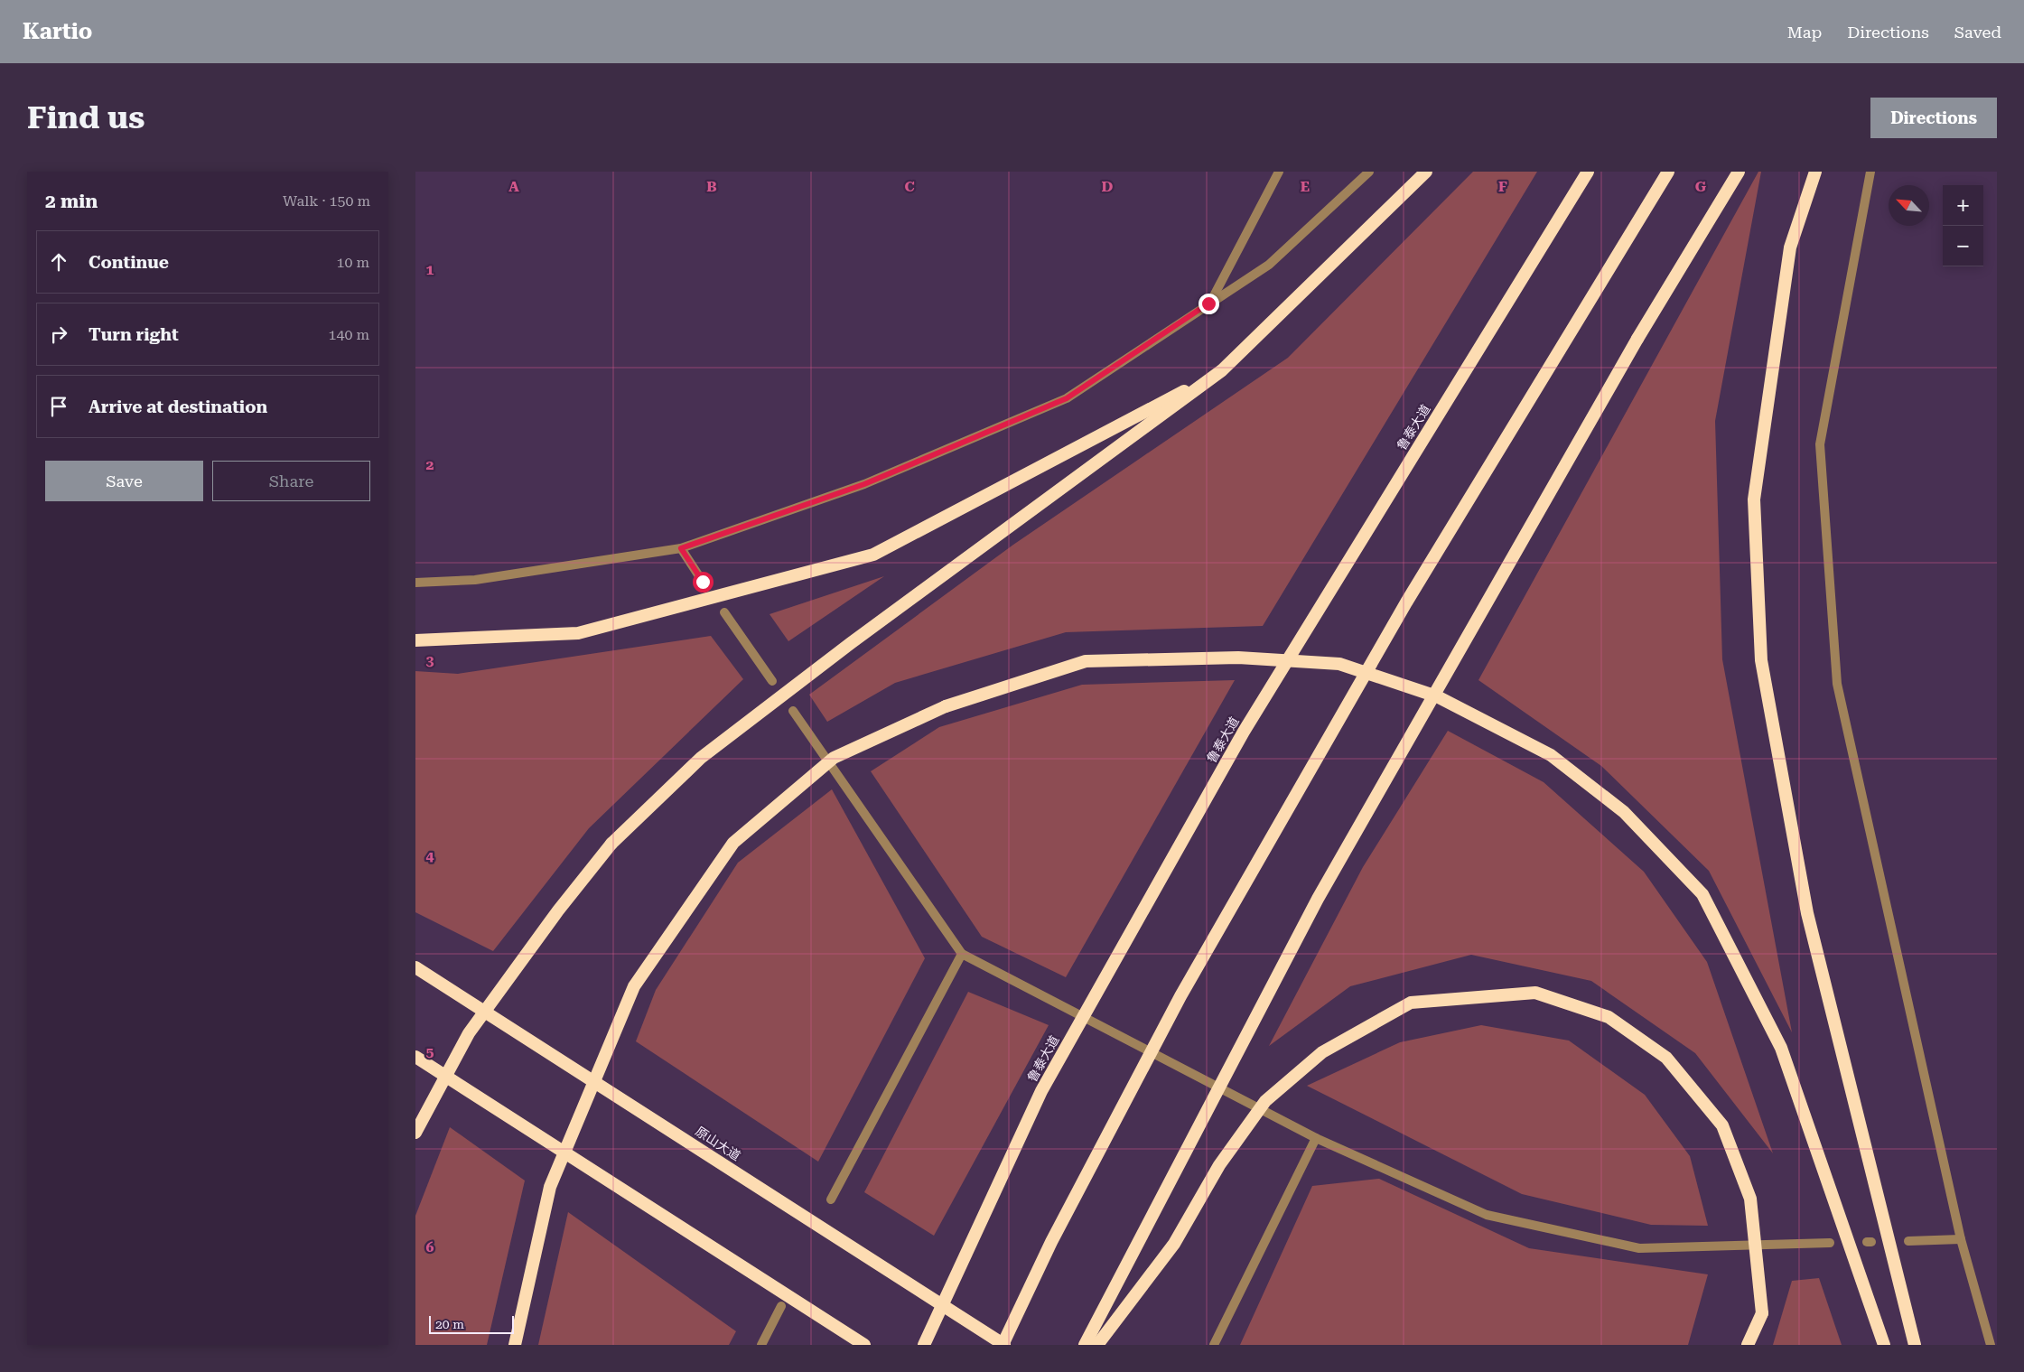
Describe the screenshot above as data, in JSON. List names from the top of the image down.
{
  "streets": {
    "highway": ["鲁泰大道", "原山大道"]
  },
  "scale_bar": "20 m",
  "north": "top left",
  "page": {
    "header": "Kartio",
    "nav": ["Map", "Directions", "Saved"],
    "buttons": [
      "Directions",
      ["Save", "Share"]
    ],
    "title": "Find us",
    "heading": ["2 min", "Walk · 150 m"],
    "map_buttons": ["+", "−"],
    "list": [
      ["Continue", "10 m"],
      ["Turn right", "140 m"],
      "Arrive at destination"
    ],
    "scale": "20 m"
  },
  "grid": {
    "columns": [
      "A",
      "B",
      "C",
      "D",
      "E",
      "F",
      "G"
    ],
    "rows": [
      "1",
      "2",
      "3",
      "4",
      "5",
      "6"
    ]
  }
}
